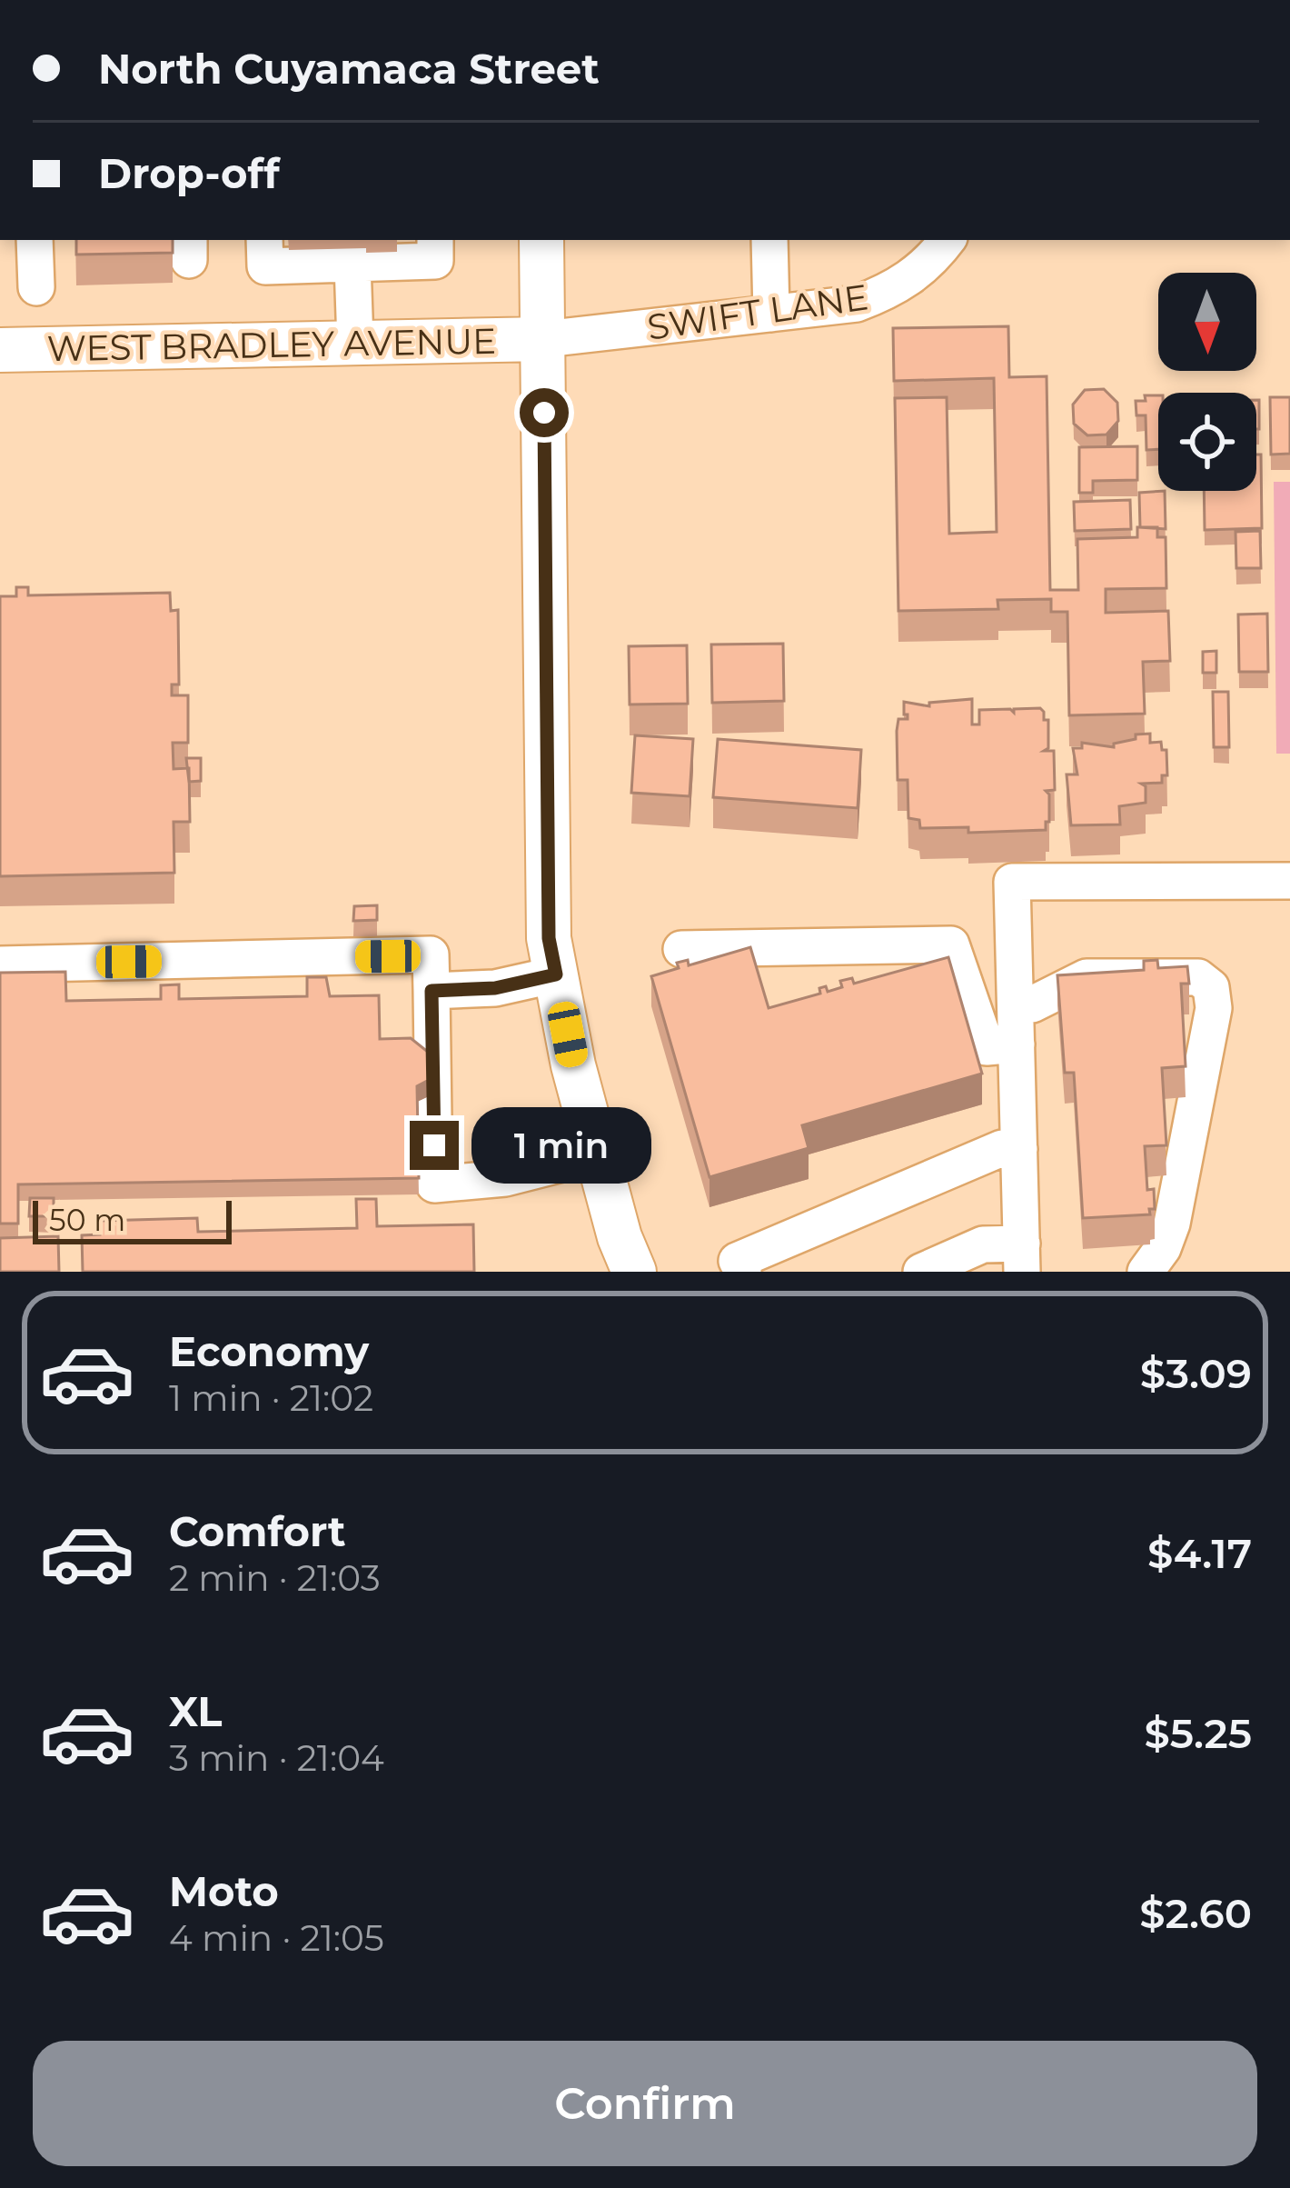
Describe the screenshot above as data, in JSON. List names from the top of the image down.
{
  "streets": {
    "main road": ["WEST BRADLEY AVENUE"],
    "street": ["SWIFT LANE"]
  },
  "crossings": [
    ["SWIFT LANE", "WEST BRADLEY AVENUE"]
  ],
  "scale_bar": "50 m",
  "north": "bottom",
  "page": {
    "banner": ["North Cuyamaca Street", "Drop-off"],
    "bubble": "1 min",
    "scale": "50 m",
    "list": [
      {
        "name": "Economy",
        "note": "1 min · 21:02",
        "value": "$3.09"
      },
      {
        "name": "Comfort",
        "note": "2 min · 21:03",
        "value": "$4.17"
      },
      {
        "name": "XL",
        "note": "3 min · 21:04",
        "value": "$5.25"
      },
      {
        "name": "Moto",
        "note": "4 min · 21:05",
        "value": "$2.60"
      }
    ],
    "buttons": "Confirm"
  }
}
